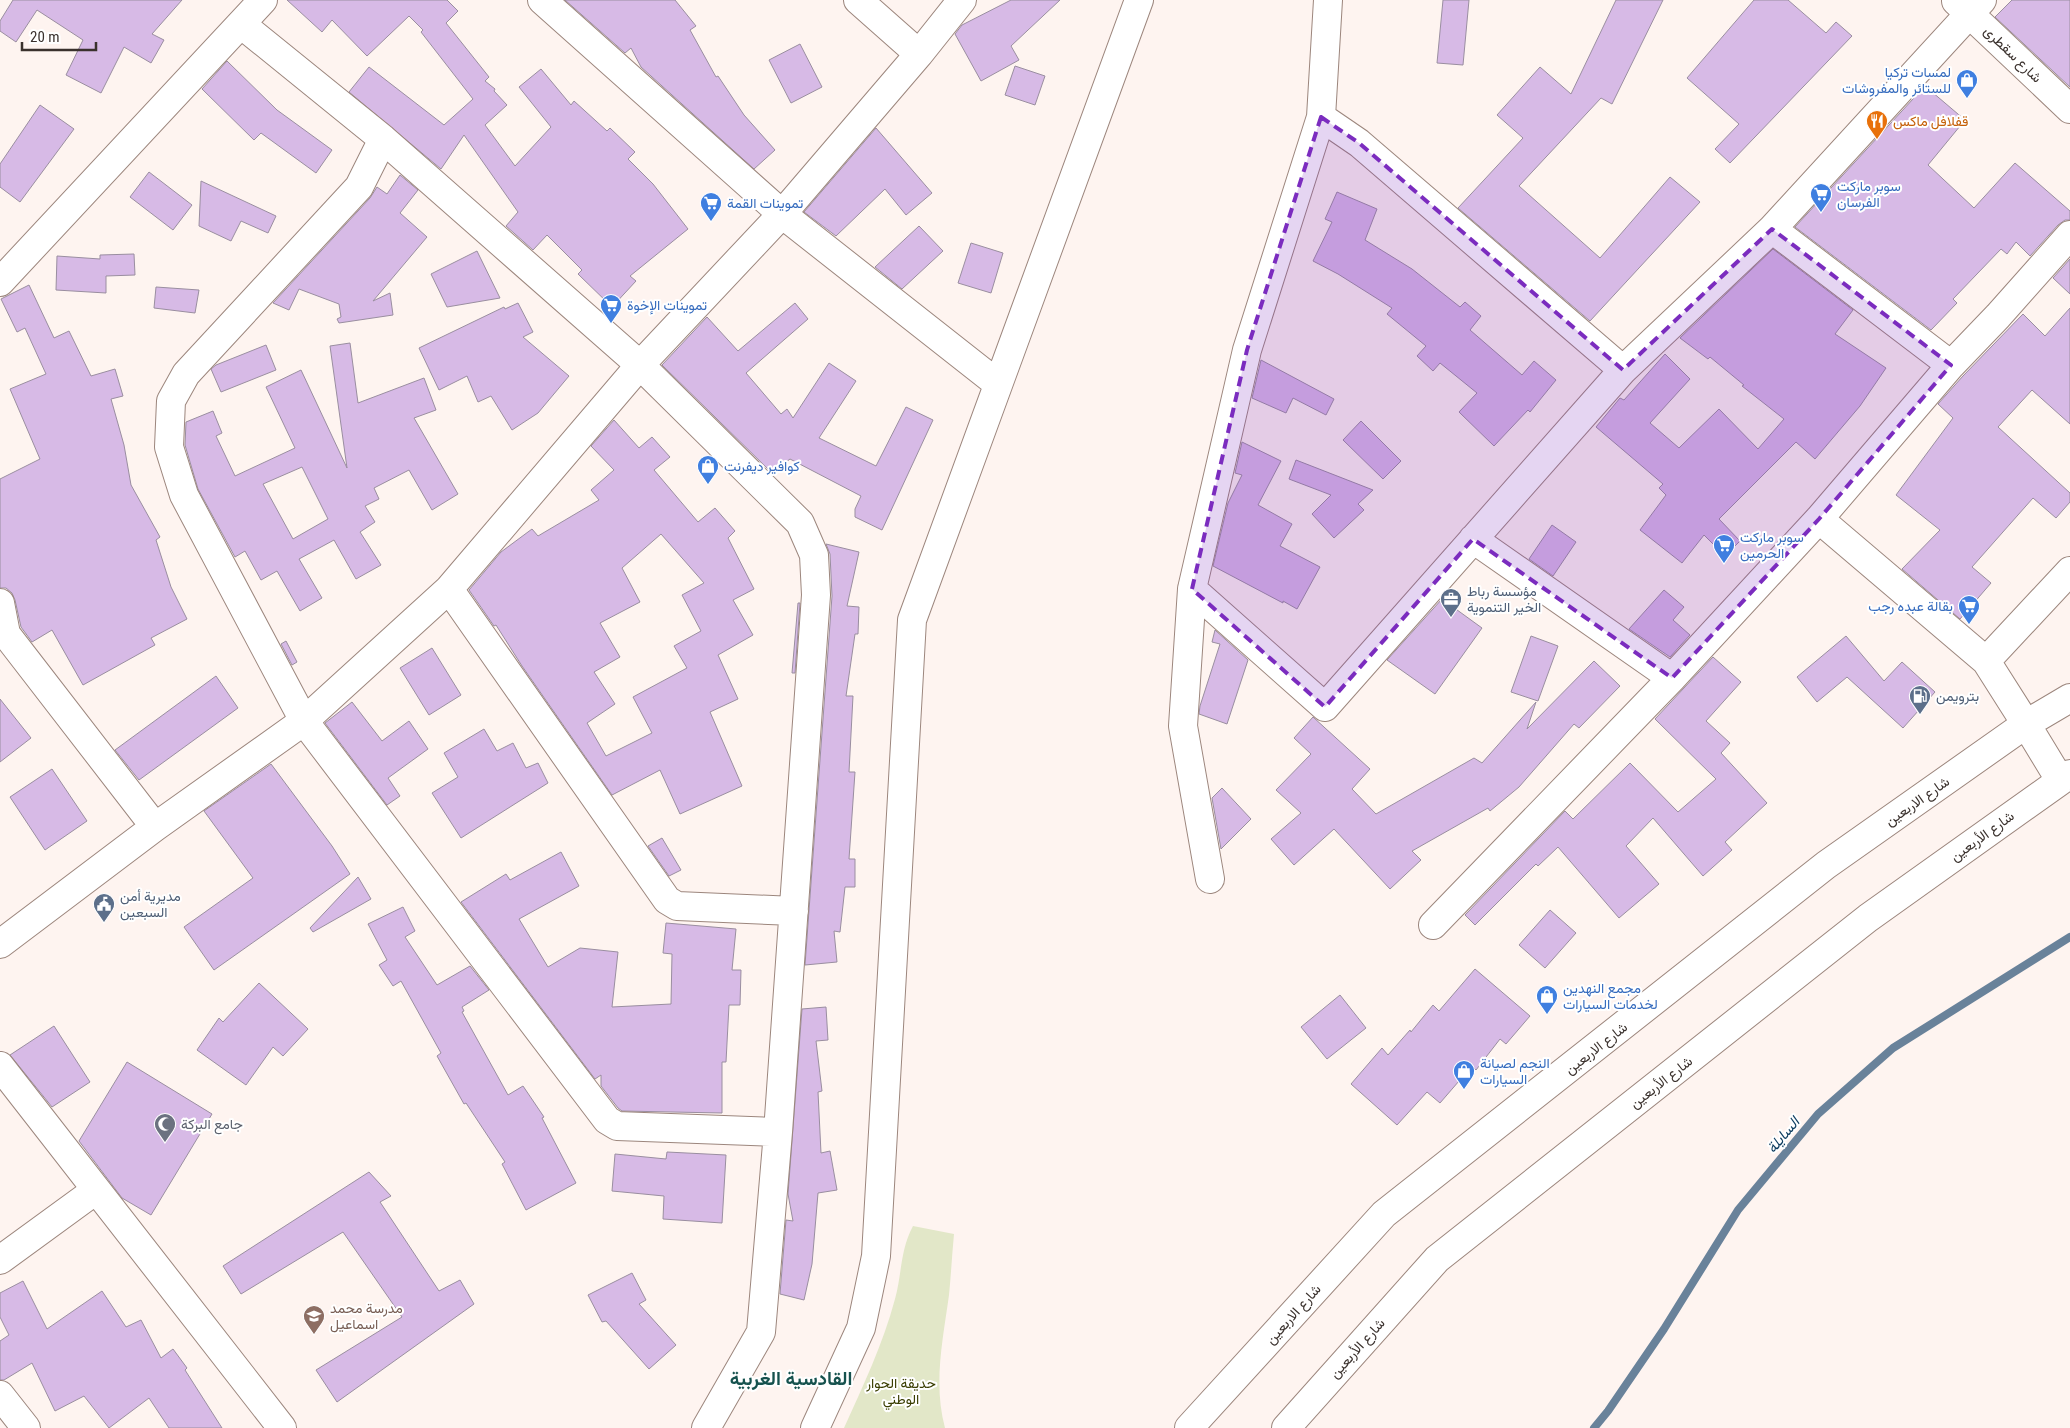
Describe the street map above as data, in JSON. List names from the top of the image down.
{
  "streets": {
    "street": ["شارع سقطرى", "شارع الاربعين", "شارع الأربعين"]
  },
  "districts": ["القادسية الغربية"],
  "water": ["السايلة"],
  "parks": ["حديقة الحوار الوطني"],
  "places": {
    "shop": [
      "لمسات تركيا للستائر والمفروشات",
      "كوافير ديفرنت",
      "مجمع النهدين لخدمات السيارات",
      "النجم لصيانة السيارات"
    ],
    "restaurant": ["قفلافل ماكس"],
    "supermarket": [
      "سوبر ماركت الفرسان",
      "تموينات القمة",
      "تموينات الإخوة",
      "سوبر ماركت الحرمين",
      "بقالة عبده رجب"
    ],
    "office": ["مؤسسة رباط الخير التنموية"],
    "fuel station": ["بترويمن"],
    "public building": ["مديرية أمن السبعين"],
    "mosque": ["جامع البركة"],
    "school or university": ["مدرسة محمد اسماعيل"]
  },
  "scale_bar": "20 m"
}
